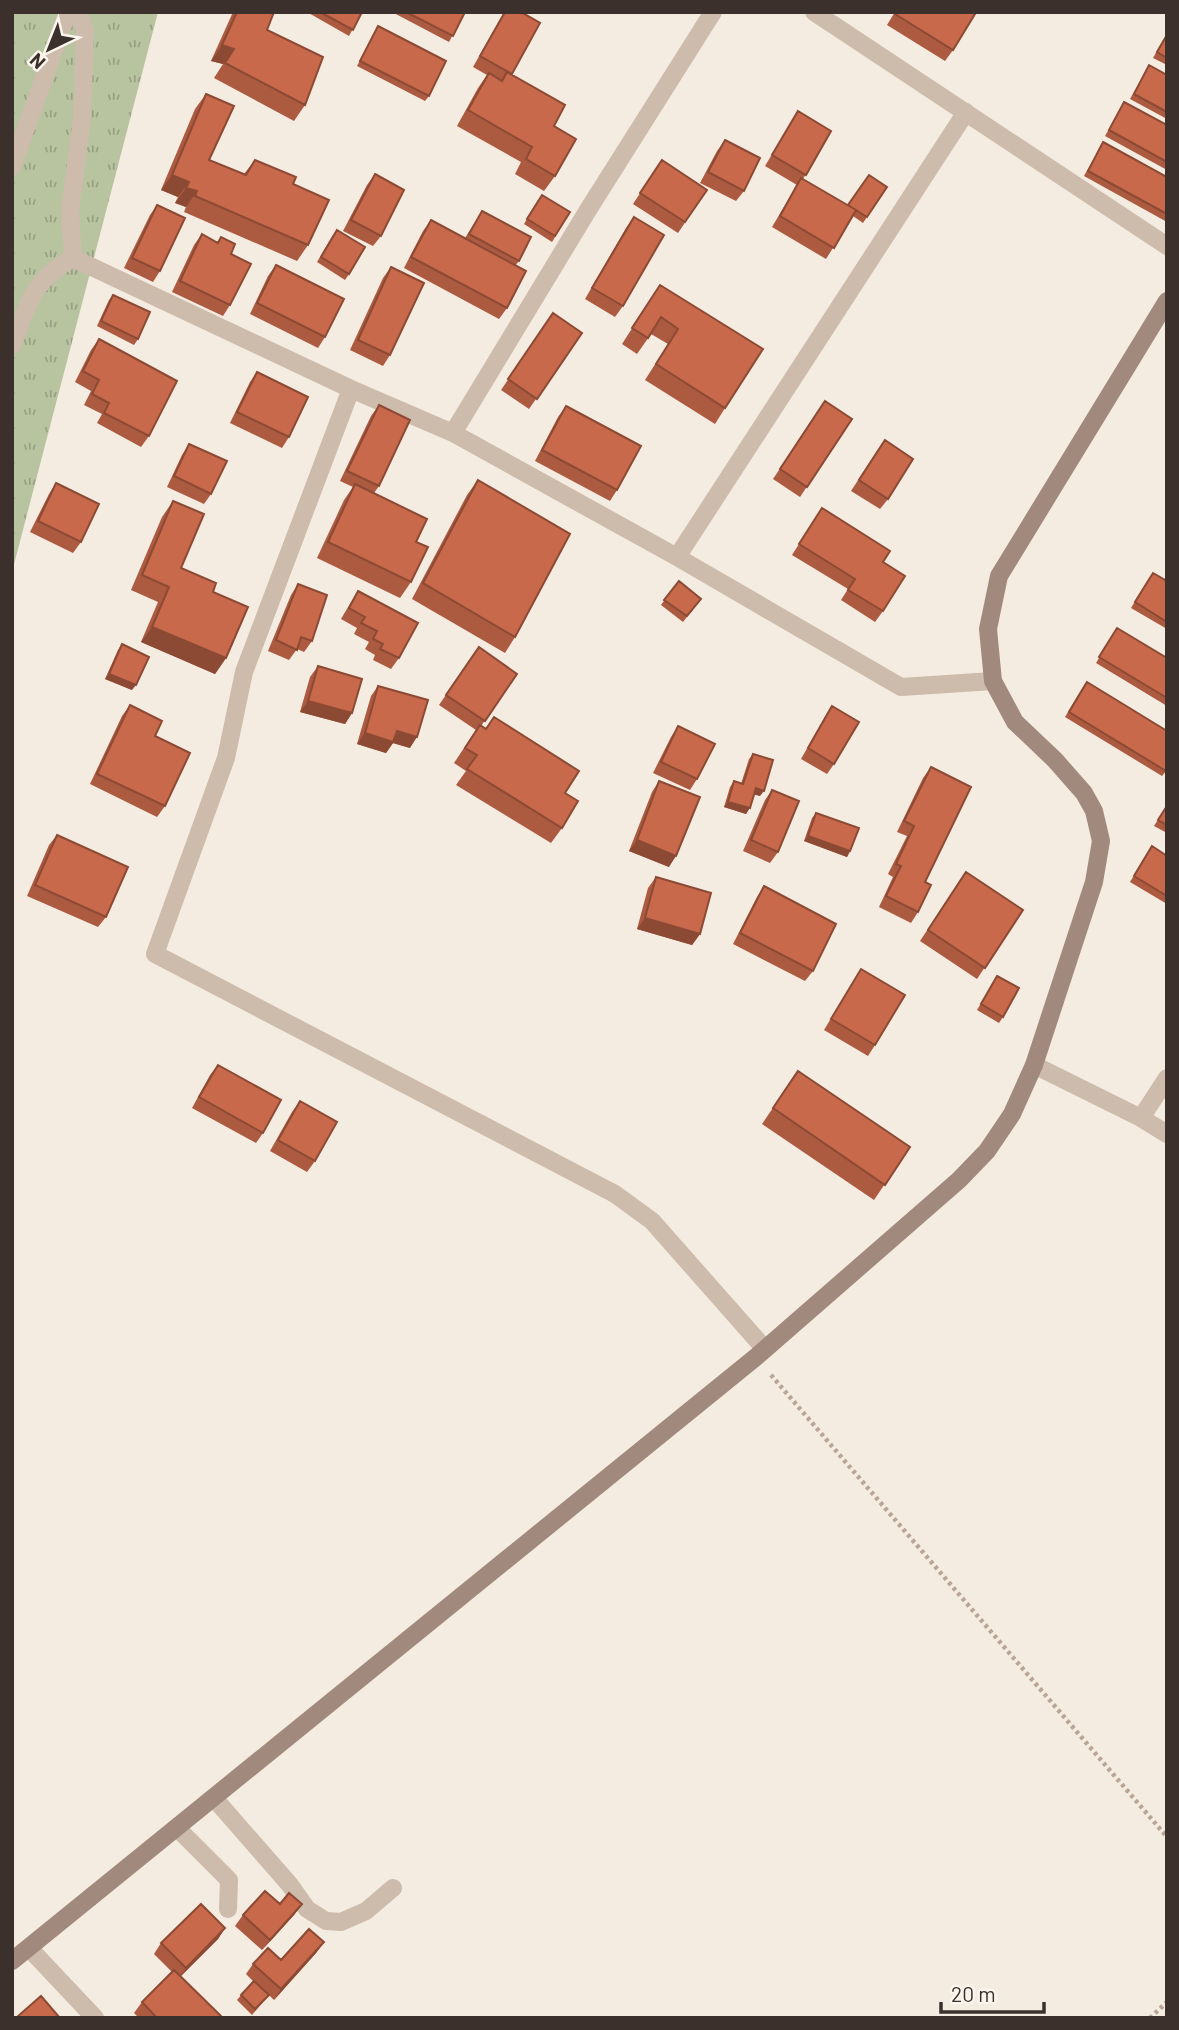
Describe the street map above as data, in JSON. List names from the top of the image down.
{
  "scale_bar": "20 m",
  "north": "bottom left"
}
